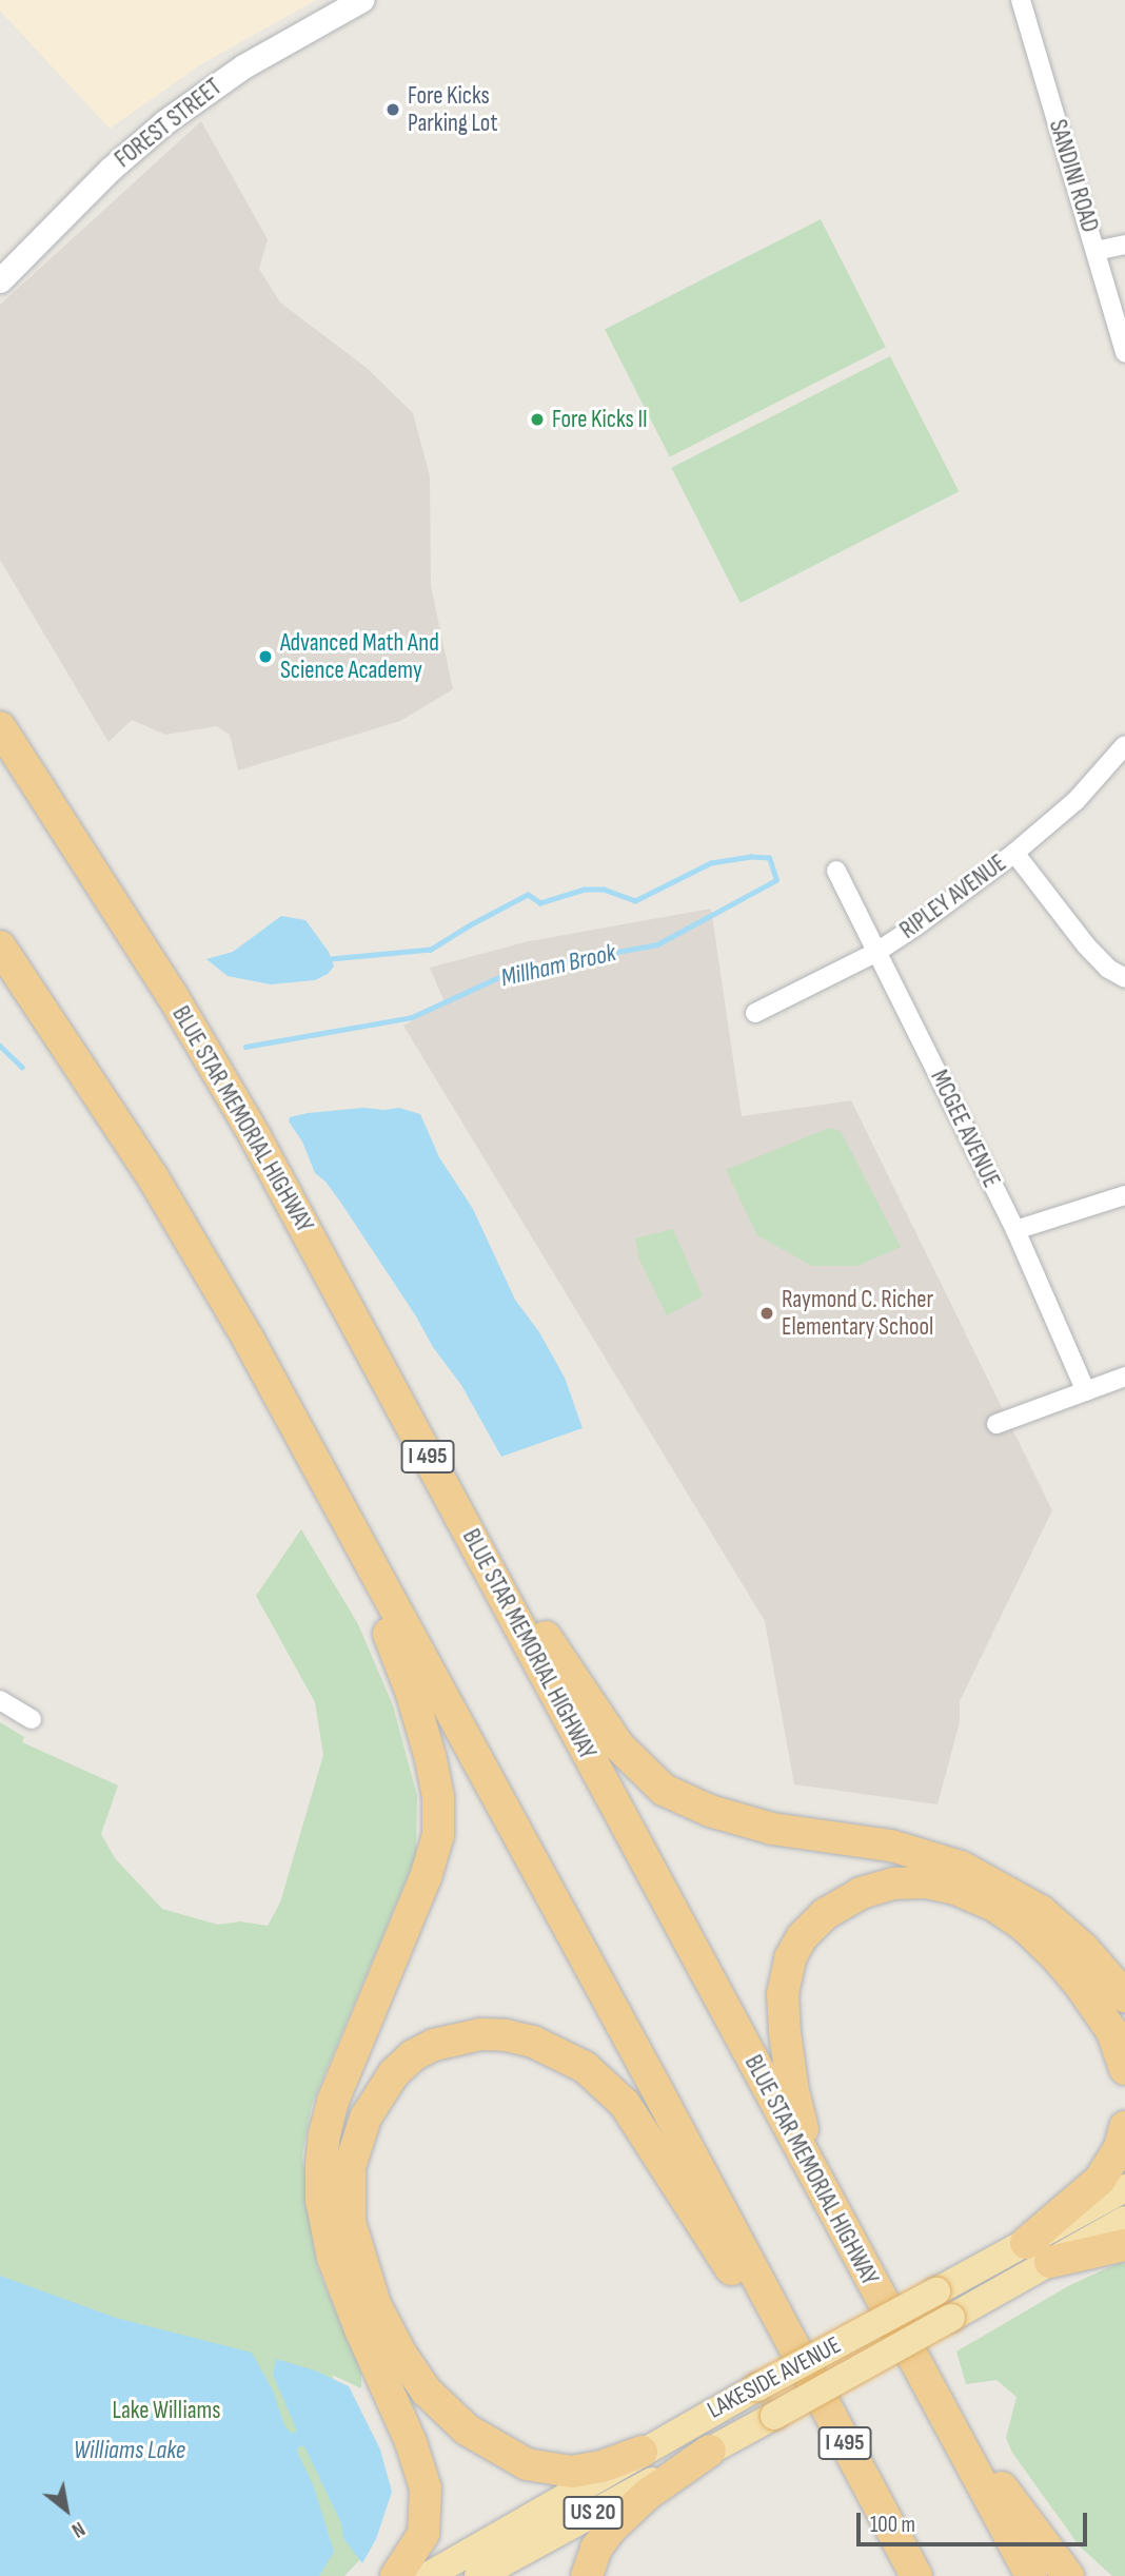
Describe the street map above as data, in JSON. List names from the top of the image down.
{
  "streets": {
    "highway": ["BLUE STAR MEMORIAL HIGHWAY", "I 495"],
    "main road": ["FOREST STREET", "LAKESIDE AVENUE", "US 20"],
    "street": ["SANDINI ROAD", "RIPLEY AVENUE", "MCGEE AVENUE"]
  },
  "crossings": [
    ["RIPLEY AVENUE", "MCGEE AVENUE"]
  ],
  "water": ["Millham Brook", "Williams Lake"],
  "parks": ["Lake Williams"],
  "places": [
    "Fore Kicks Parking Lot",
    "Fore Kicks II",
    "Advanced Math And Science Academy",
    "Raymond C. Richer Elementary School"
  ],
  "scale_bar": "100 m",
  "north": "bottom right"
}
